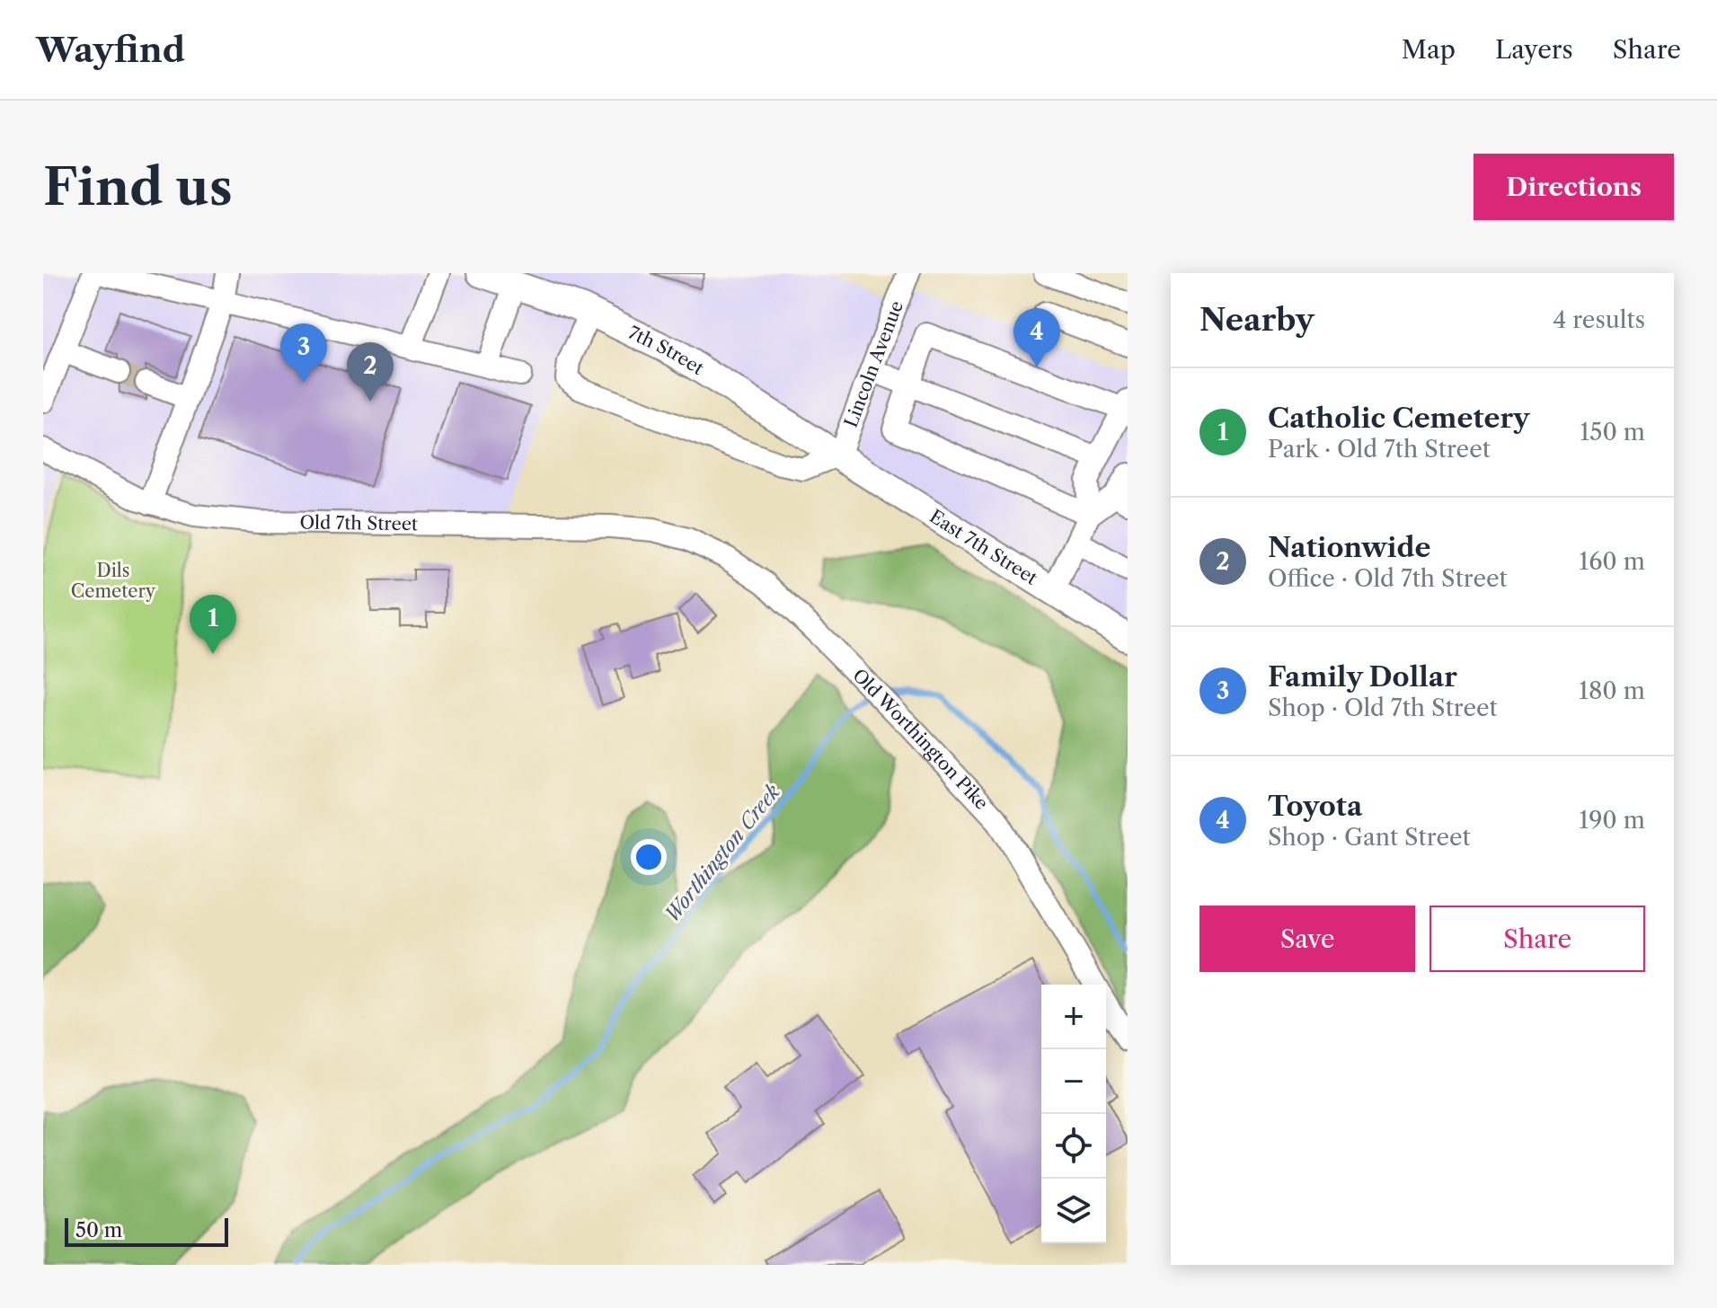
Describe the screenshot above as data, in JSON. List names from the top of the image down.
{
  "streets": {
    "main road": ["7th Street", "East 7th Street"],
    "street": ["Lincoln Avenue", "Old 7th Street", "Old Worthington Pike"]
  },
  "crossings": [
    ["7th Street", "Lincoln Avenue"],
    ["7th Street", "East 7th Street"],
    ["Lincoln Avenue", "East 7th Street"],
    ["Old 7th Street", "Old Worthington Pike"]
  ],
  "water": ["Worthington Creek"],
  "parks": ["Dils Cemetery"],
  "scale_bar": "50 m",
  "page": {
    "header": "Wayfind",
    "nav": ["Map", "Layers", "Share"],
    "buttons": [
      "Directions",
      ["Save", "Share"]
    ],
    "title": "Find us",
    "heading": ["Nearby", "4 results"],
    "pins": [
      "4",
      "3",
      "2",
      "1"
    ],
    "list": [
      {
        "mark": "1",
        "name": "Catholic Cemetery",
        "note": "Park · Old 7th Street",
        "value": "150 m"
      },
      {
        "mark": "2",
        "name": "Nationwide",
        "note": "Office · Old 7th Street",
        "value": "160 m"
      },
      {
        "mark": "3",
        "name": "Family Dollar",
        "note": "Shop · Old 7th Street",
        "value": "180 m"
      },
      {
        "mark": "4",
        "name": "Toyota",
        "note": "Shop · Gant Street",
        "value": "190 m"
      }
    ],
    "map_buttons": ["+", "−"],
    "scale": "50 m"
  }
}
